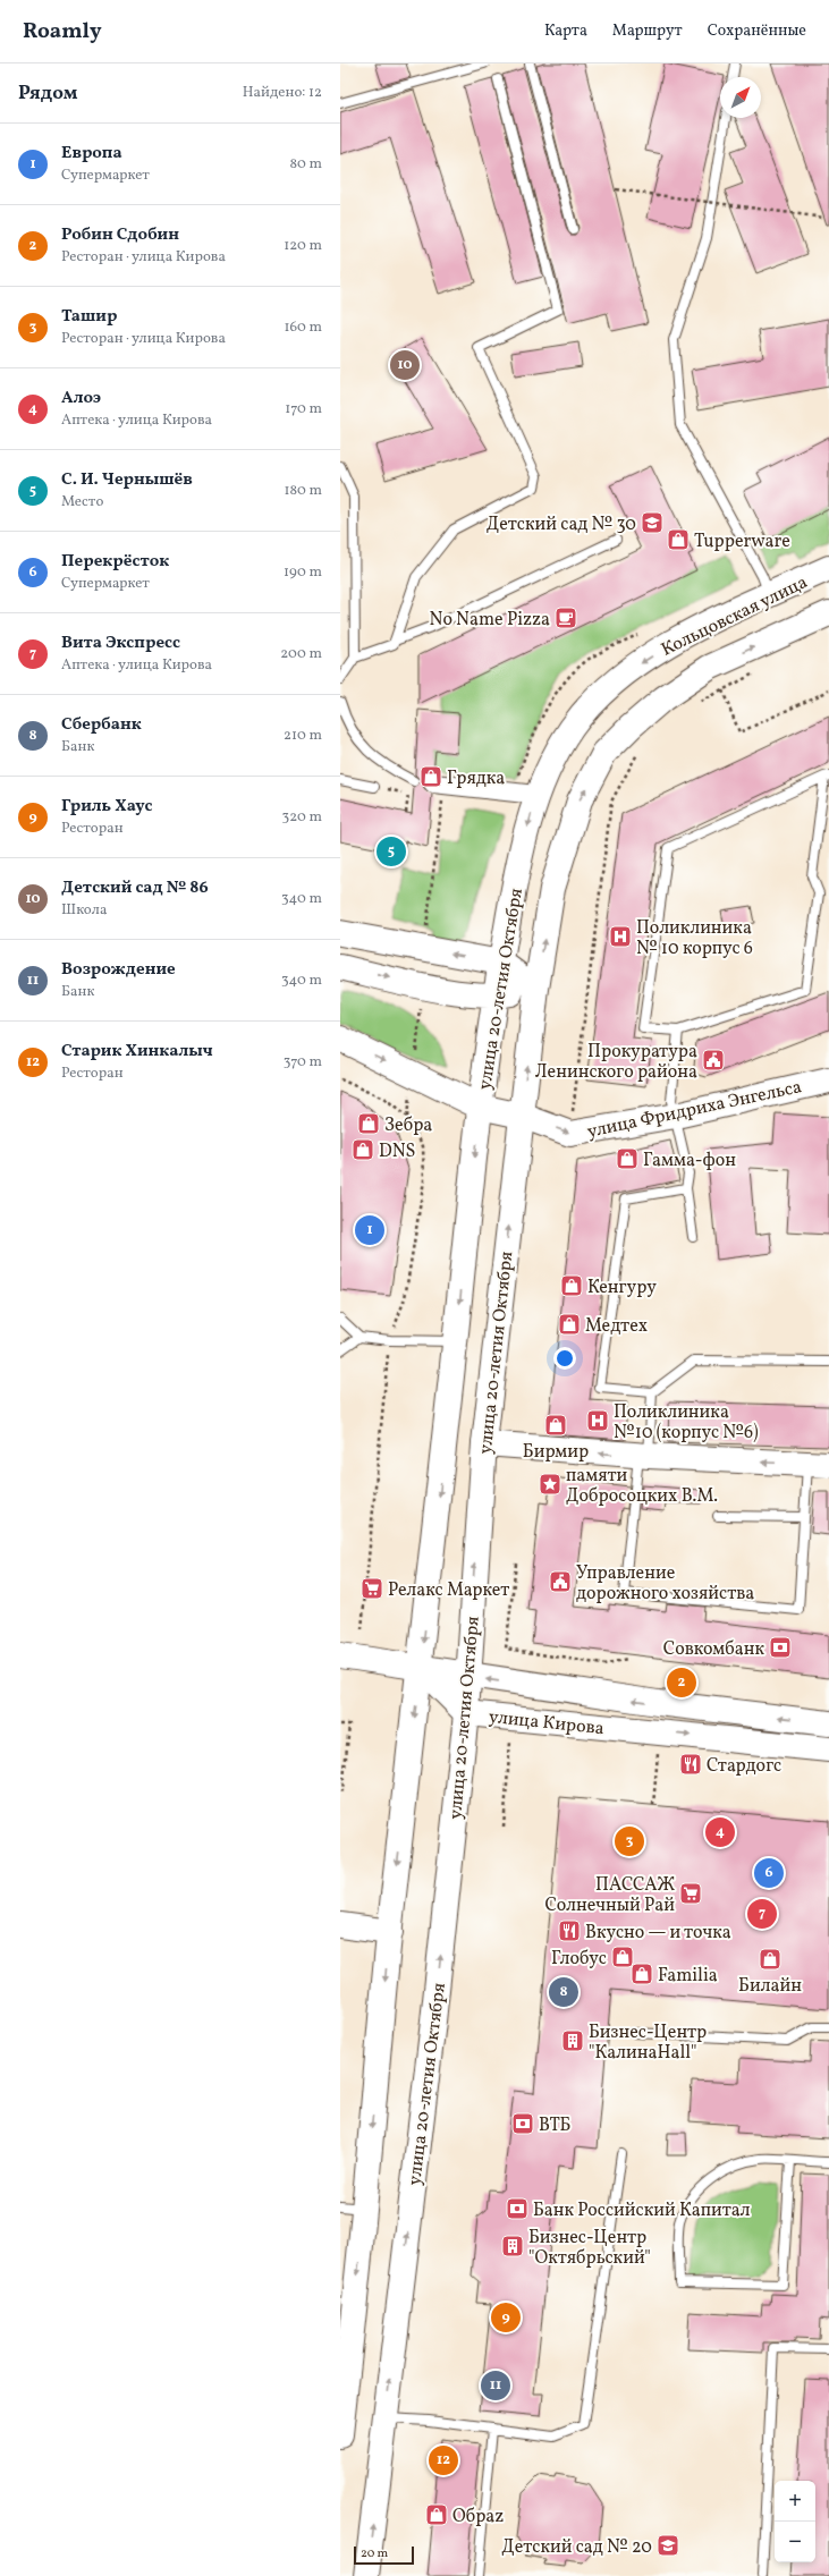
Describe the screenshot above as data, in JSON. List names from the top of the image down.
{
  "streets": {
    "main road": [
      "Кольцовская улица",
      "улица 20-летия Октября",
      "улица Фридриха Энгельса",
      "улица Кирова"
    ]
  },
  "crossings": [
    ["Кольцовская улица", "улица 20-летия Октября"],
    ["улица 20-летия Октября", "улица Фридриха Энгельса"],
    ["улица 20-летия Октября", "улица Кирова"]
  ],
  "places": {
    "school or university": ["Детский сад № 30", "Детский сад № 20"],
    "shop": [
      "Tupperware",
      "Грядка",
      "Зебра",
      "DNS",
      "Гамма-фон",
      "Кенгуру",
      "Медтех",
      "Бирмир",
      "Глобус",
      "Билайн",
      "Familia",
      "Обраz"
    ],
    "cafe": ["No Name Pizza"],
    "hospital": ["Поликлиника № 10 корпус 6", "Поликлиника №10 (корпус №6)"],
    "public building": ["Прокуратура Ленинского района", "Управление дорожного хозяйства"],
    "place": ["памяти Добросоцких В.М."],
    "supermarket": ["Релакс Маркет", "ПАССАЖ Солнечный Рай"],
    "bank": ["Совкомбанк", "ВТБ", "Банк Российский Капитал"],
    "restaurant": ["Стардогс", "Вкусно — и точка"],
    "building": ["Бизнес-Центр \"КалинаHall\"", "Бизнес-Центр \"Октябрьский\""]
  },
  "scale_bar": "20 m",
  "north": "top right",
  "page": {
    "header": "Roamly",
    "nav": ["Карта", "Маршрут", "Сохранённые"],
    "heading": ["Рядом", "Найдено: 12"],
    "list": [
      {
        "mark": "1",
        "name": "Европа",
        "note": "Супермаркет",
        "value": "80 m"
      },
      {
        "mark": "2",
        "name": "Робин Сдобин",
        "note": "Ресторан · улица Кирова",
        "value": "120 m"
      },
      {
        "mark": "3",
        "name": "Ташир",
        "note": "Ресторан · улица Кирова",
        "value": "160 m"
      },
      {
        "mark": "4",
        "name": "Алоэ",
        "note": "Аптека · улица Кирова",
        "value": "170 m"
      },
      {
        "mark": "5",
        "name": "С. И. Чернышёв",
        "note": "Место",
        "value": "180 m"
      },
      {
        "mark": "6",
        "name": "Перекрёсток",
        "note": "Супермаркет",
        "value": "190 m"
      },
      {
        "mark": "7",
        "name": "Вита Экспресс",
        "note": "Аптека · улица Кирова",
        "value": "200 m"
      },
      {
        "mark": "8",
        "name": "Сбербанк",
        "note": "Банк",
        "value": "210 m"
      },
      {
        "mark": "9",
        "name": "Гриль Хаус",
        "note": "Ресторан",
        "value": "320 m"
      },
      {
        "mark": "10",
        "name": "Детский сад № 86",
        "note": "Школа",
        "value": "340 m"
      },
      {
        "mark": "11",
        "name": "Возрождение",
        "note": "Банк",
        "value": "340 m"
      },
      {
        "mark": "12",
        "name": "Старик Хинкалыч",
        "note": "Ресторан",
        "value": "370 m"
      }
    ],
    "pins": [
      "10",
      "5",
      "1",
      "2",
      "4",
      "3",
      "6",
      "7",
      "8",
      "9",
      "11",
      "12"
    ],
    "map_buttons": ["+", "−"],
    "scale": "20 m"
  }
}
